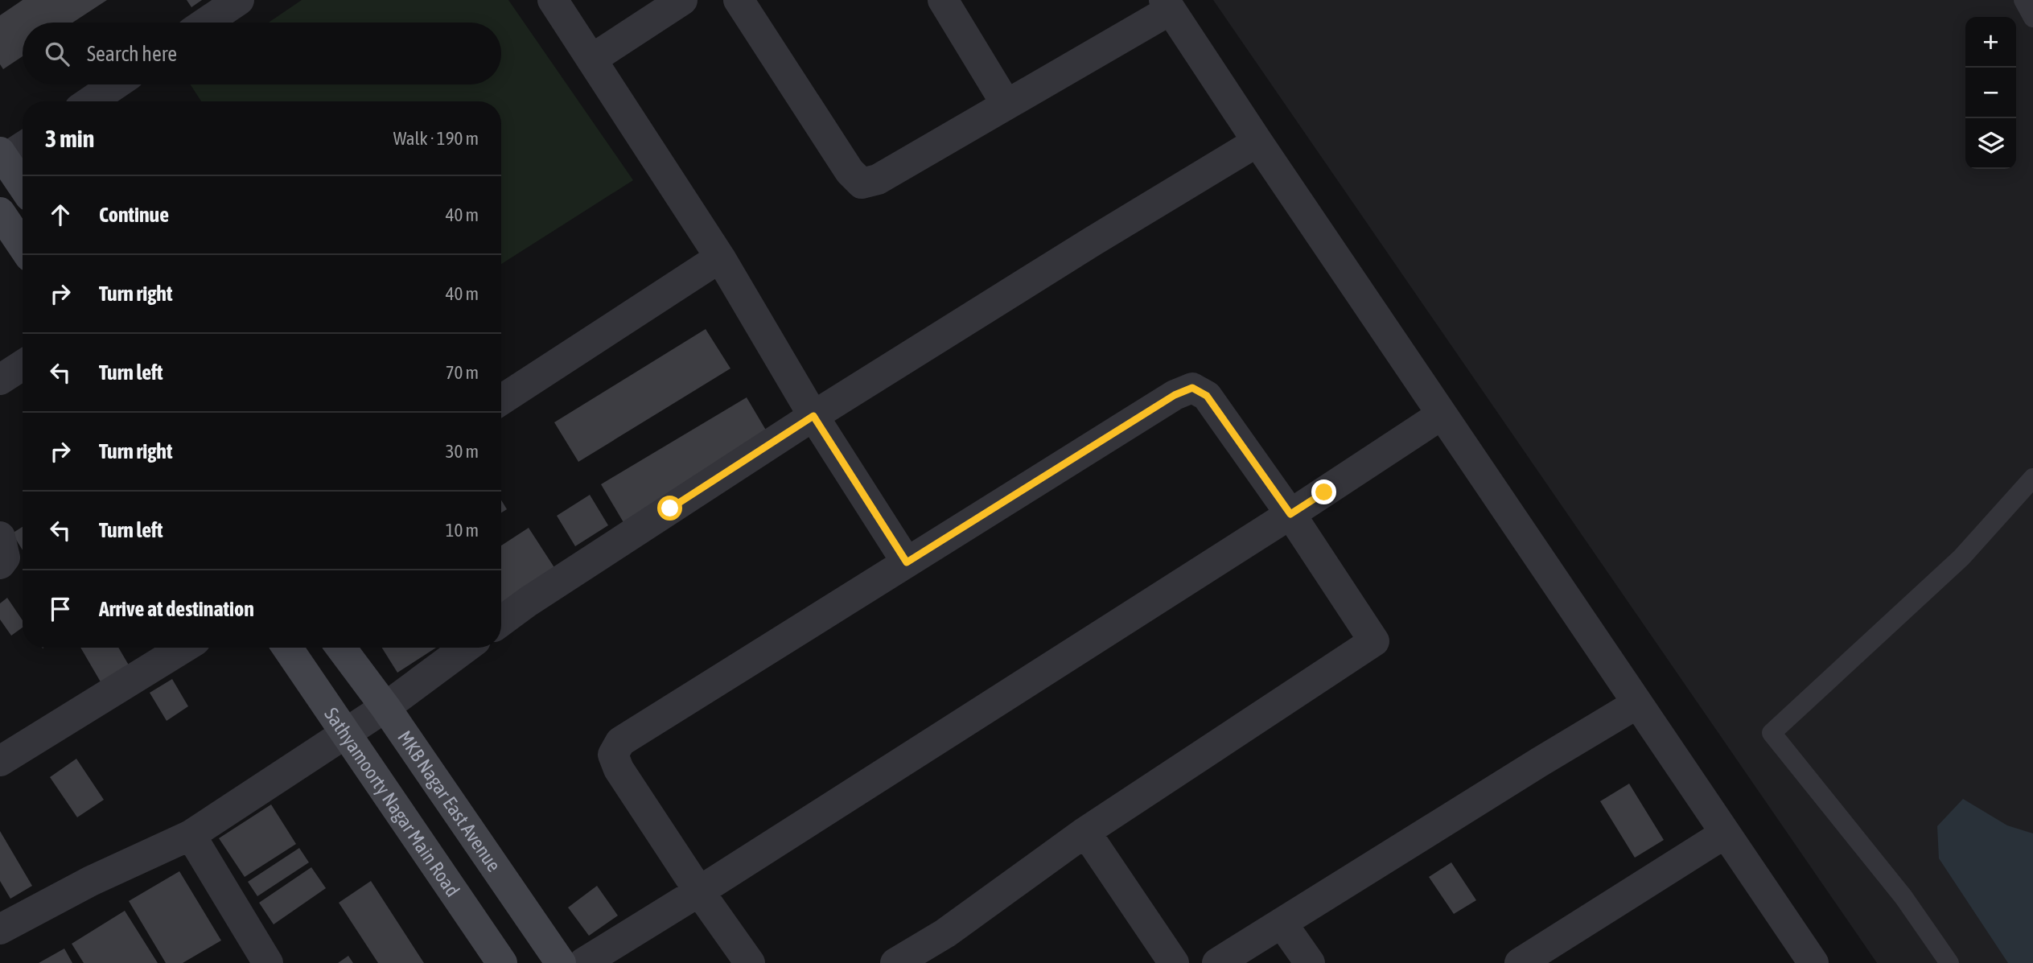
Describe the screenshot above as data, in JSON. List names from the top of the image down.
{
  "streets": {
    "main road": ["MKB Nagar East Avenue", "Sathyamoorty Nagar Main Road"]
  },
  "page": {
    "map_buttons": ["+", "−"],
    "search": "Search here",
    "heading": ["3 min", "Walk · 190 m"],
    "list": [
      ["Continue", "40 m"],
      ["Turn right", "40 m"],
      ["Turn left", "70 m"],
      ["Turn right", "30 m"],
      ["Turn left", "10 m"],
      "Arrive at destination"
    ]
  }
}
